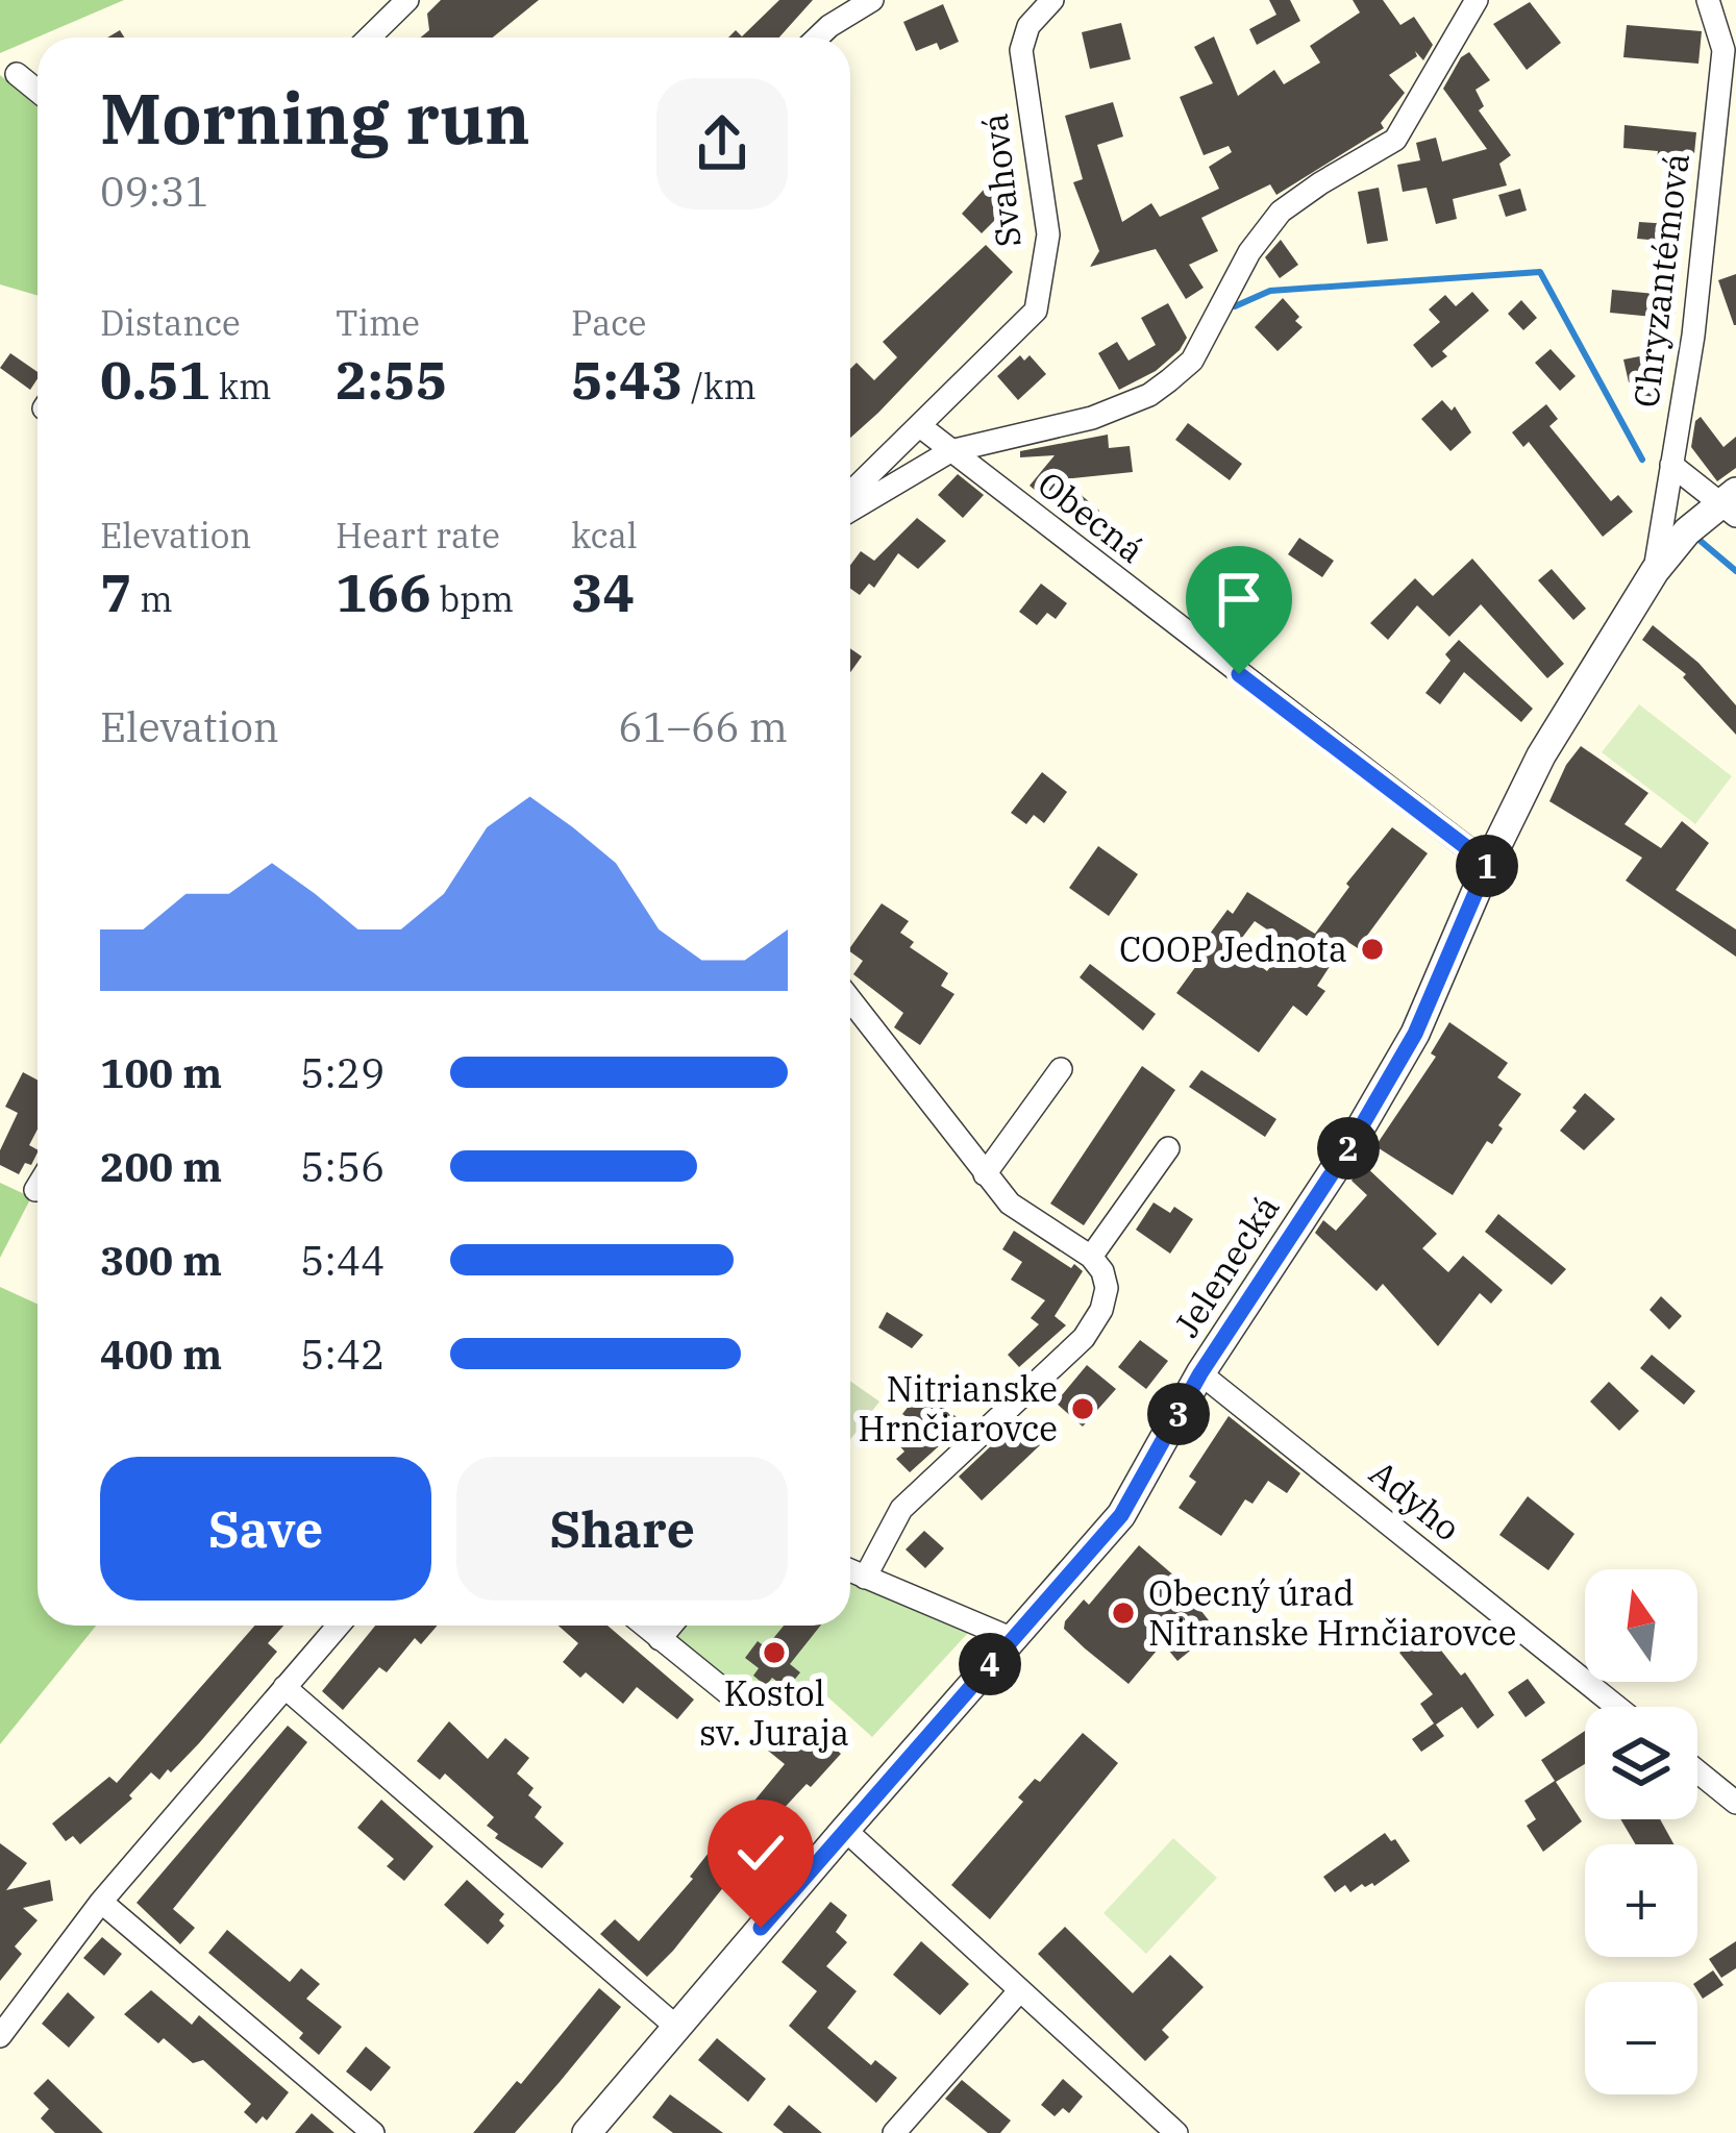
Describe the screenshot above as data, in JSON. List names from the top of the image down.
{
  "streets": {
    "street": [
      "Svahová",
      "Chryzantémová",
      "Obecná",
      "Jelenecká",
      "Adyho"
    ]
  },
  "crossings": [
    ["Svahová", "Obecná"],
    ["Chryzantémová", "Jelenecká"],
    ["Obecná", "Jelenecká"],
    ["Jelenecká", "Adyho"]
  ],
  "places": [
    "COOP Jednota",
    "Nitrianske Hrnčiarovce",
    "Obecný úrad Nitranske Hrnčiarovce",
    "Kostol sv. Juraja"
  ],
  "north": "top",
  "page": {
    "heading": ["Morning run", "09:31"],
    "stats": [
      ["Distance", "0.51 km"],
      ["Time", "2:55"],
      ["Pace", "5:43 /km"],
      ["Elevation", "7 m"],
      ["Heart rate", "166 bpm"],
      ["kcal", "34"]
    ],
    "chart": ["Elevation", "61–66 m"],
    "pins": [
      "1",
      "2",
      "3",
      "4"
    ],
    "list": [
      {
        "name": "100 m",
        "note": "5:29"
      },
      {
        "name": "200 m",
        "note": "5:56"
      },
      {
        "name": "300 m",
        "note": "5:44"
      },
      {
        "name": "400 m",
        "note": "5:42"
      }
    ],
    "buttons": ["Save", "Share"],
    "map_buttons": ["+", "−"]
  }
}
